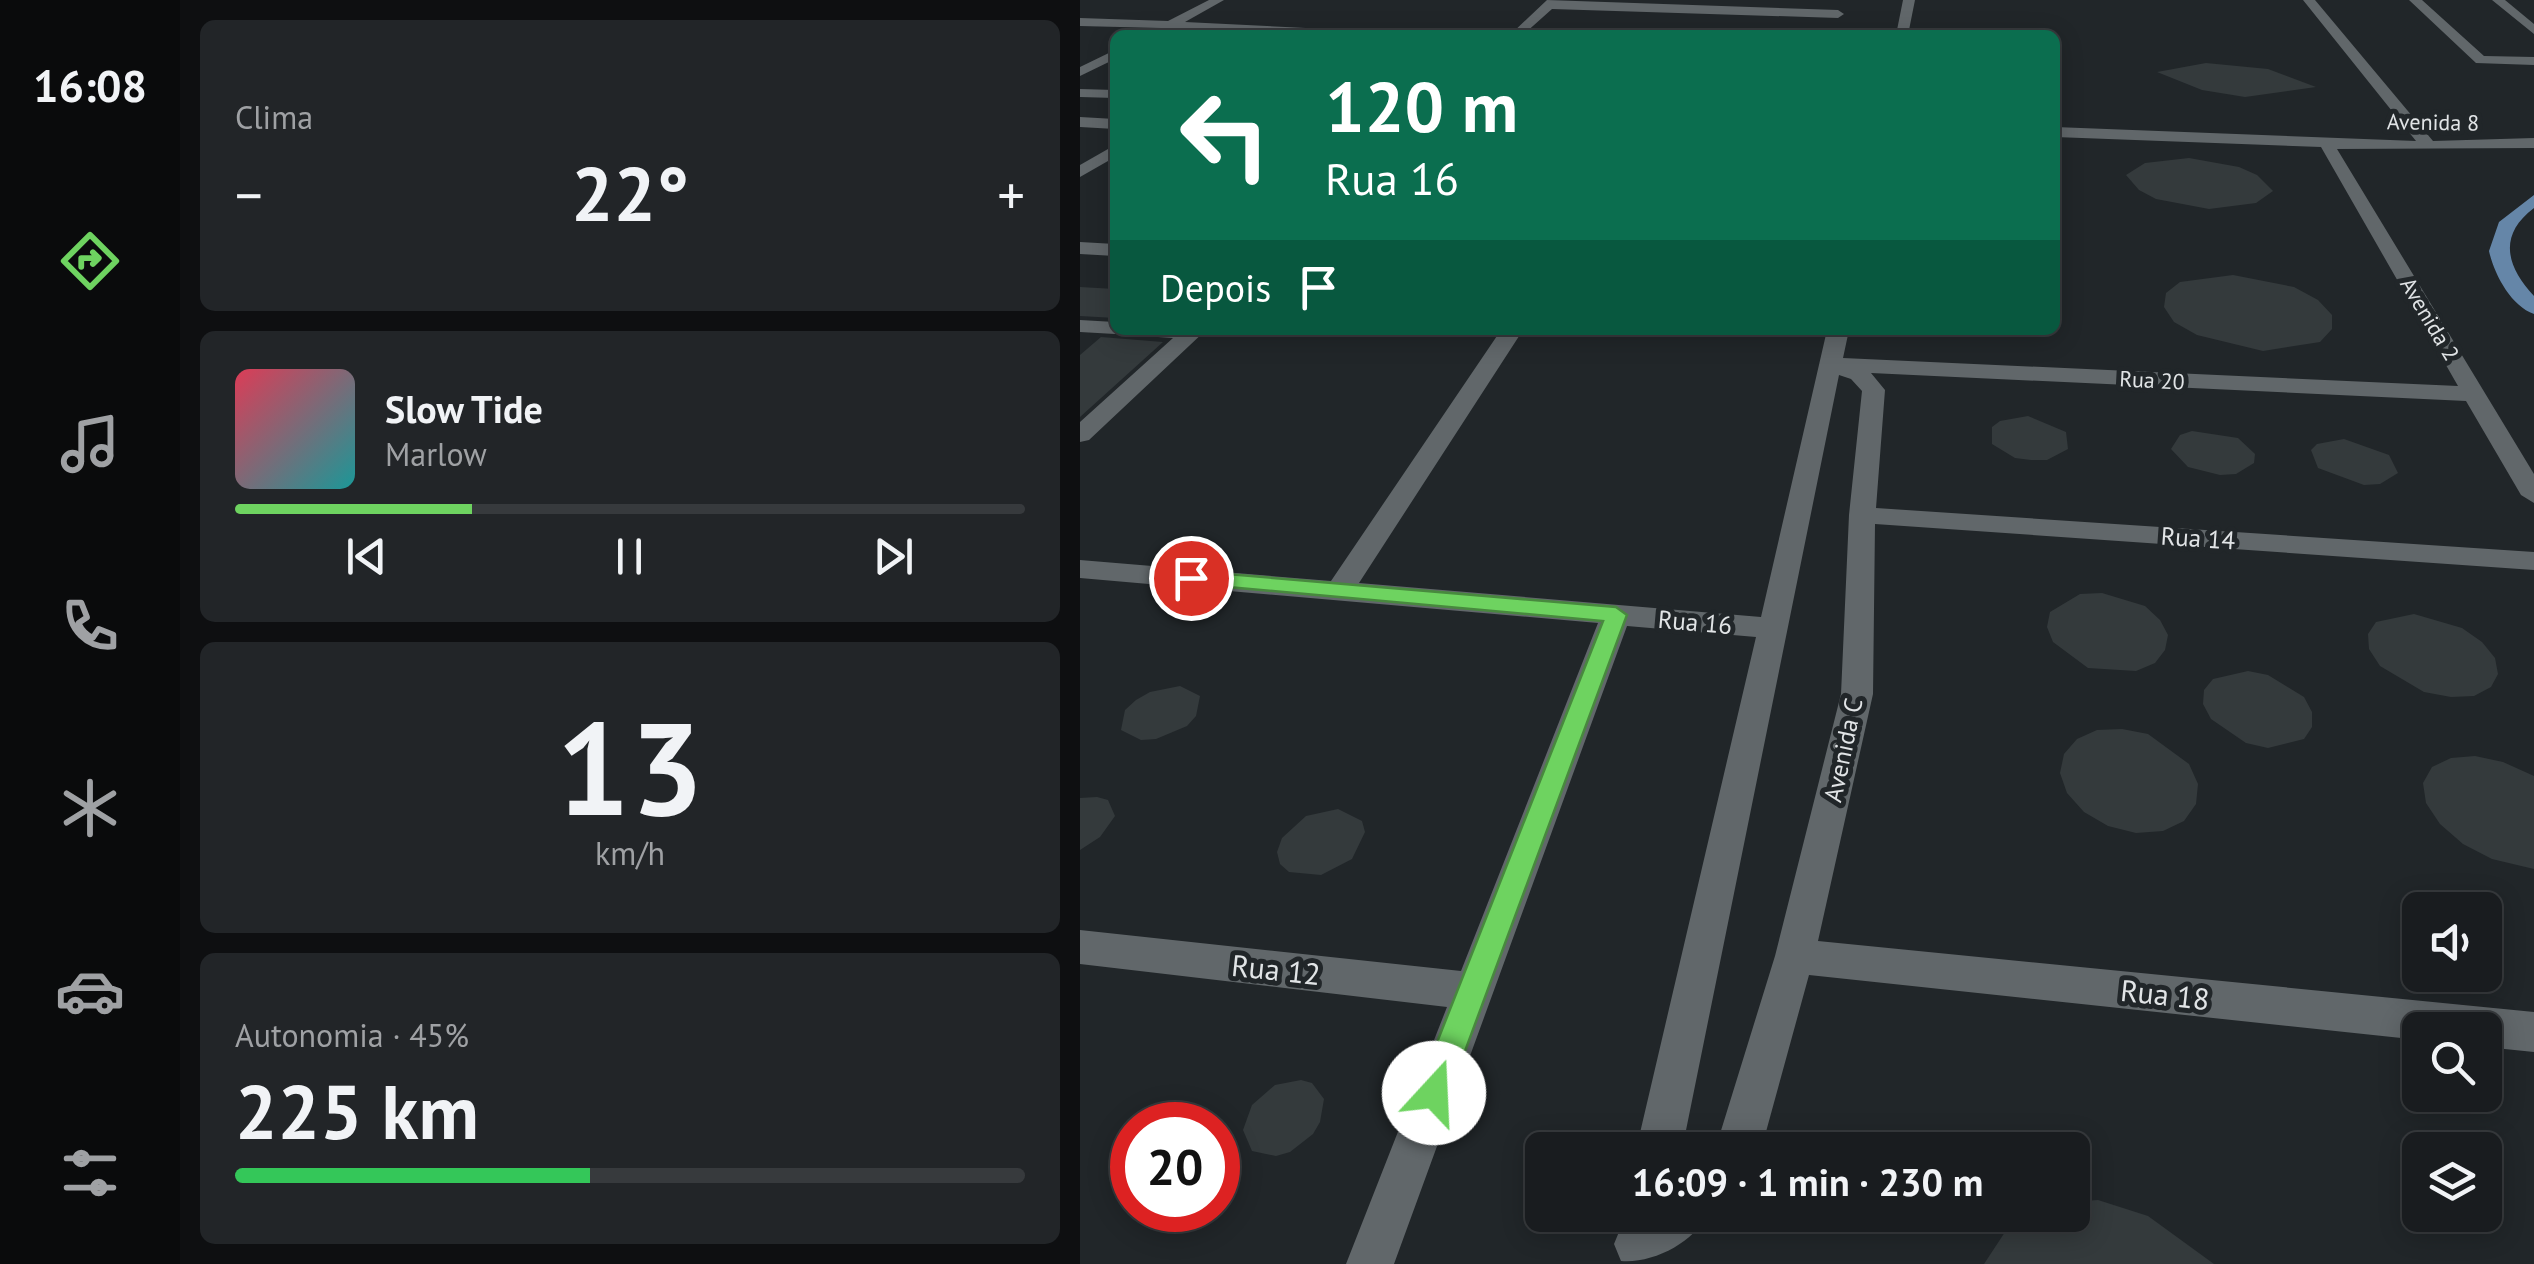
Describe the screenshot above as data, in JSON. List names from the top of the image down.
{
  "streets": {
    "lane": [
      "Avenida 8",
      "Avenida 2",
      "Rua 20",
      "Rua 14",
      "Rua 16",
      "Avenida C",
      "Rua 12",
      "Rua 18"
    ]
  },
  "crossings": [
    ["Avenida 8", "Avenida 2"],
    ["Avenida 2", "Rua 20"],
    ["Rua 20", "Avenida C"],
    ["Rua 14", "Avenida C"],
    ["Avenida C", "Rua 18"]
  ],
  "page": {
    "tabs": "16:08",
    "tile": [
      "Clima",
      ["13", "km/h"],
      ["Autonomia · 45%", "225 km"]
    ],
    "turn": ["120 m", "Rua 16"],
    "heat": ["−", "22°", "+"],
    "then": "Depois",
    "song": ["Slow Tide", "Marlow"],
    "limit": "20",
    "trip": "16:09 · 1 min · 230 m"
  }
}
